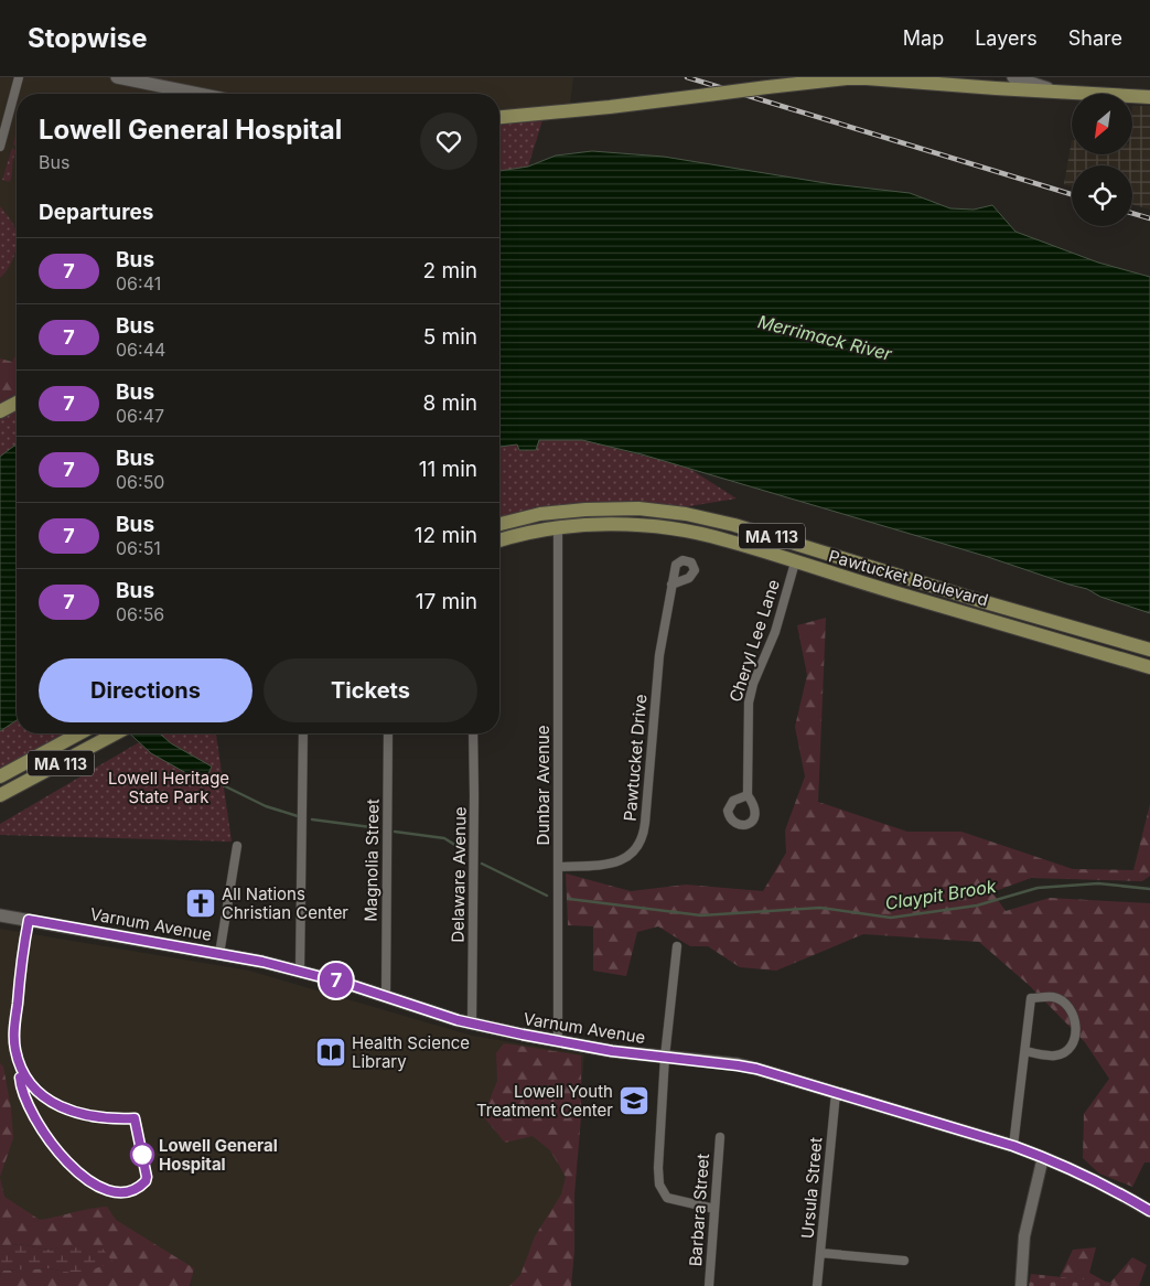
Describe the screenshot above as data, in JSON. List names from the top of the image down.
{
  "streets": {
    "main road": ["MA 113", "Pawtucket Boulevard", "Varnum Avenue"],
    "street": [
      "Cheryl Lee Lane",
      "Pawtucket Drive",
      "Dunbar Avenue",
      "Magnolia Street",
      "Delaware Avenue",
      "Ursula Street",
      "Barbara Street"
    ]
  },
  "crossings": [
    ["Pawtucket Boulevard", "Cheryl Lee Lane"],
    ["Pawtucket Boulevard", "Dunbar Avenue"],
    ["Pawtucket Drive", "Dunbar Avenue"],
    ["Dunbar Avenue", "Varnum Avenue"],
    ["Magnolia Street", "Varnum Avenue"],
    ["Delaware Avenue", "Varnum Avenue"],
    ["Varnum Avenue", "Ursula Street"]
  ],
  "water": ["Merrimack River", "Claypit Brook"],
  "parks": ["Lowell Heritage State Park"],
  "places": {
    "church": ["All Nations Christian Center"],
    "library": ["Health Science Library"],
    "school or university": ["Lowell Youth Treatment Center"],
    "other": ["Lowell General Hospital"]
  },
  "lines": ["bus line 7"],
  "north": "bottom left",
  "page": {
    "header": "Stopwise",
    "nav": ["Map", "Layers", "Share"],
    "on_map": "7",
    "heading": [
      ["Lowell General Hospital", "Bus"],
      "Departures"
    ],
    "list": [
      {
        "mark": "7",
        "name": "Bus",
        "note": "06:41",
        "value": "2 min"
      },
      {
        "mark": "7",
        "name": "Bus",
        "note": "06:44",
        "value": "5 min"
      },
      {
        "mark": "7",
        "name": "Bus",
        "note": "06:47",
        "value": "8 min"
      },
      {
        "mark": "7",
        "name": "Bus",
        "note": "06:50",
        "value": "11 min"
      },
      {
        "mark": "7",
        "name": "Bus",
        "note": "06:51",
        "value": "12 min"
      },
      {
        "mark": "7",
        "name": "Bus",
        "note": "06:56",
        "value": "17 min"
      }
    ],
    "buttons": ["Directions", "Tickets"]
  }
}
